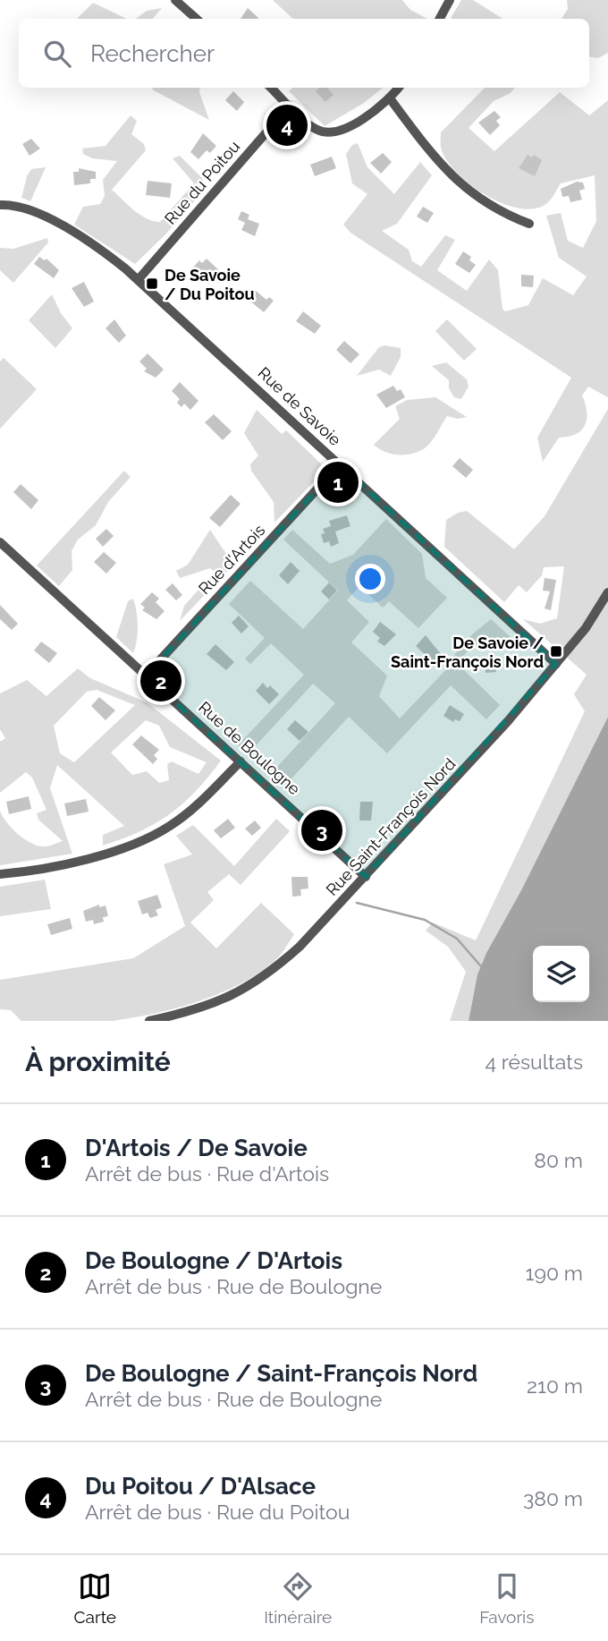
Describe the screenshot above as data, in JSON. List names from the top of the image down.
{
  "streets": {
    "street": [
      "Rue du Poitou",
      "Rue de Savoie",
      "Rue d'Artois",
      "Rue de Boulogne",
      "Rue Saint-François Nord"
    ]
  },
  "crossings": [
    ["Rue du Poitou", "Rue de Savoie"],
    ["Rue de Savoie", "Rue d'Artois"],
    ["Rue de Savoie", "Rue Saint-François Nord"],
    ["Rue d'Artois", "Rue de Boulogne"],
    ["Rue de Boulogne", "Rue Saint-François Nord"]
  ],
  "places": {
    "transit": ["De Savoie / Du Poitou", "De Savoie / Saint-François Nord"]
  },
  "page": {
    "search": "Rechercher",
    "pins": [
      "4",
      "1",
      "2",
      "3"
    ],
    "heading": ["À proximité", "4 résultats"],
    "list": [
      {
        "mark": "1",
        "name": "D'Artois / De Savoie",
        "note": "Arrêt de bus · Rue d'Artois",
        "value": "80 m"
      },
      {
        "mark": "2",
        "name": "De Boulogne / D'Artois",
        "note": "Arrêt de bus · Rue de Boulogne",
        "value": "190 m"
      },
      {
        "mark": "3",
        "name": "De Boulogne / Saint-François Nord",
        "note": "Arrêt de bus · Rue de Boulogne",
        "value": "210 m"
      },
      {
        "mark": "4",
        "name": "Du Poitou / D'Alsace",
        "note": "Arrêt de bus · Rue du Poitou",
        "value": "380 m"
      }
    ],
    "nav": ["Carte", "Itinéraire", "Favoris"]
  }
}
